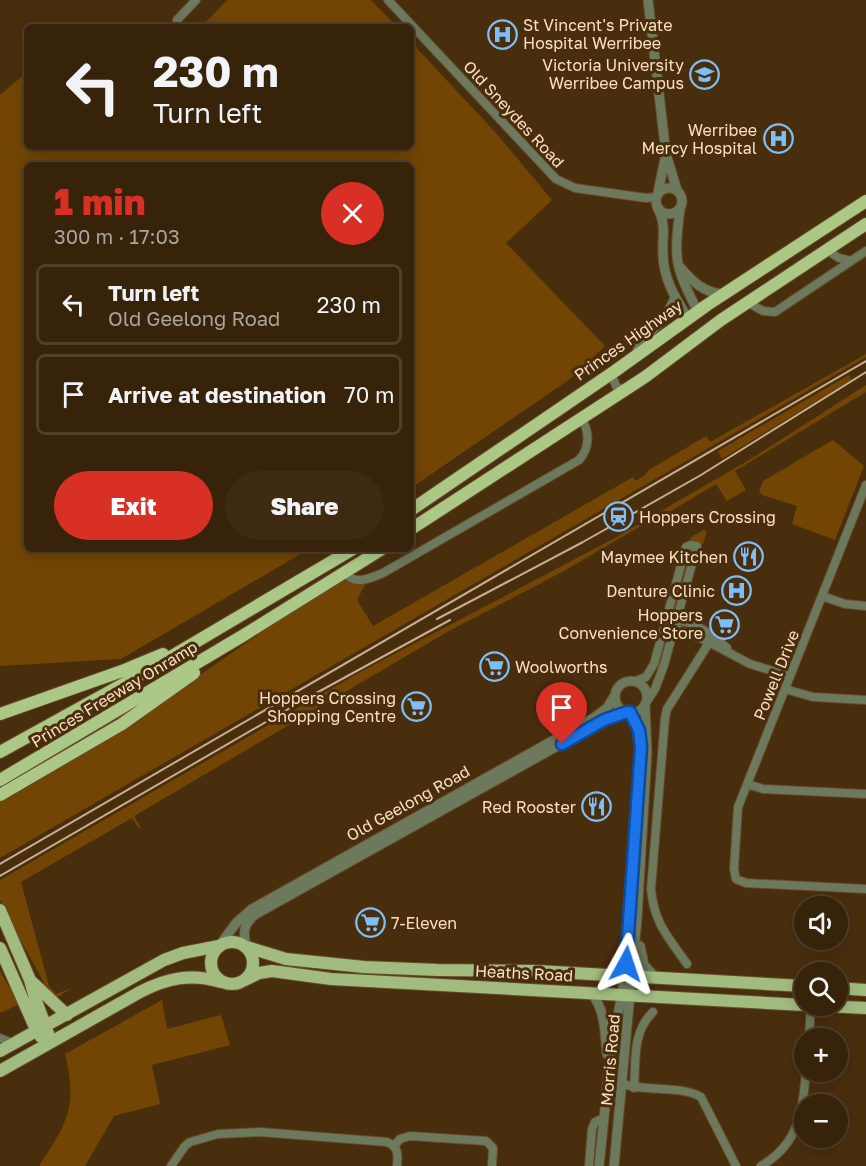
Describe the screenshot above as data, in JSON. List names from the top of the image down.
{
  "streets": {
    "highway": ["Princes Highway", "Princes Freeway Onramp"],
    "main road": ["Heaths Road"],
    "street": [
      "Old Sneydes Road",
      "Powell Drive",
      "Old Geelong Road",
      "Morris Road"
    ]
  },
  "crossings": [
    ["Old Geelong Road", "Heaths Road"],
    ["Old Geelong Road", "Morris Road"],
    ["Heaths Road", "Morris Road"]
  ],
  "places": {
    "hospital": ["St Vincent's Private Hospital Werribee", "Werribee Mercy Hospital", "Denture Clinic"],
    "school or university": ["Victoria University Werribee Campus"],
    "station": ["Hoppers Crossing"],
    "restaurant": ["Maymee Kitchen", "Red Rooster"],
    "supermarket": [
      "Hoppers Convenience Store",
      "Woolworths",
      "Hoppers Crossing Shopping Centre",
      "7-Eleven"
    ]
  },
  "page": {
    "turn": ["230 m", "Turn left"],
    "heading": ["1 min", "300 m · 17:03"],
    "list": [
      {
        "name": "Turn left",
        "note": "Old Geelong Road",
        "value": "230 m"
      },
      {
        "name": "Arrive at destination",
        "value": "70 m"
      }
    ],
    "buttons": ["Exit", "Share"],
    "map_buttons": ["+", "−"]
  }
}
